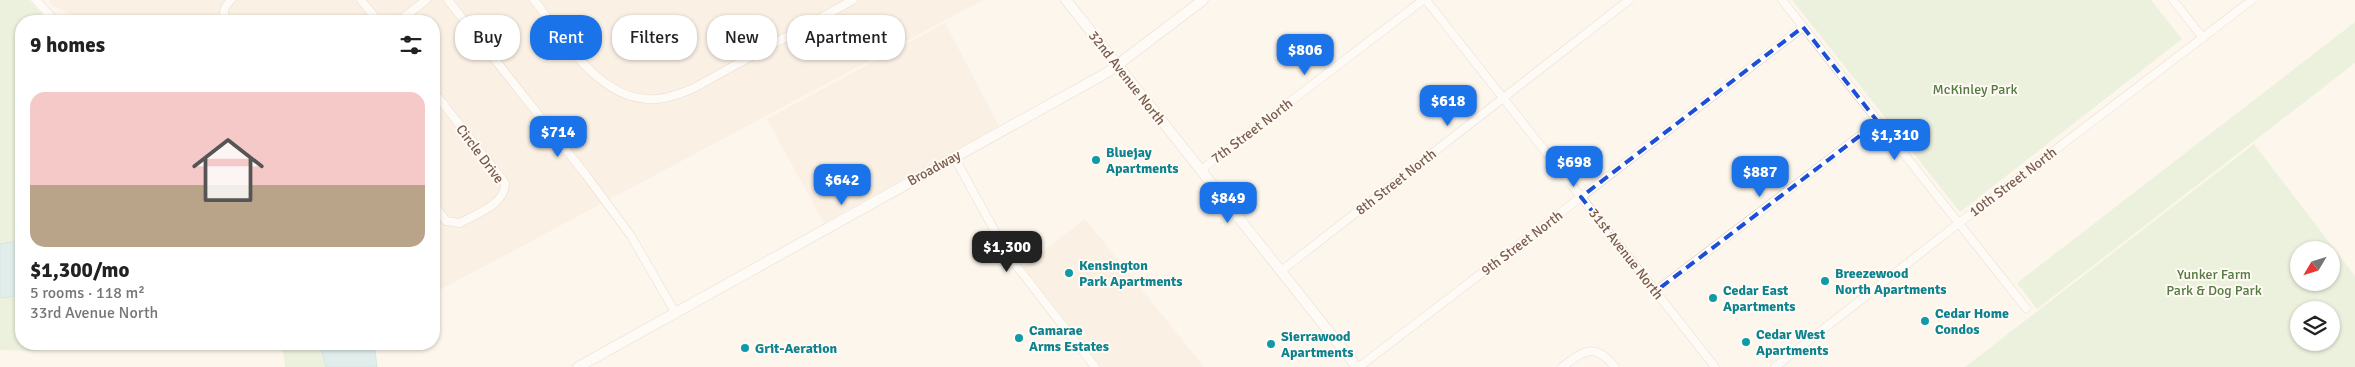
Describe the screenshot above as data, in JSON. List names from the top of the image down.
{
  "streets": {
    "street": [
      "32nd Avenue North",
      "7th Street North",
      "Circle Drive",
      "Broadway",
      "8th Street North",
      "10th Street North",
      "9th Street North",
      "31st Avenue North"
    ]
  },
  "crossings": [
    ["32nd Avenue North", "7th Street North"],
    ["32nd Avenue North", "Broadway"],
    ["32nd Avenue North", "8th Street North"],
    ["32nd Avenue North", "9th Street North"],
    ["7th Street North", "31st Avenue North"],
    ["8th Street North", "31st Avenue North"],
    ["9th Street North", "31st Avenue North"]
  ],
  "parks": ["McKinley Park", "Yunker Farm Park & Dog Park"],
  "places": [
    "Bluejay Apartments",
    "Kensington Park Apartments",
    "Breezewood North Apartments",
    "Cedar East Apartments",
    "Cedar Home Condos",
    "Camarae Arms Estates",
    "Cedar West Apartments",
    "Sierrawood Apartments",
    "Grit-Aeration"
  ],
  "north": "bottom left",
  "page": {
    "chip": [
      "Buy",
      "Rent",
      "Filters",
      "New",
      "Apartment"
    ],
    "heading": "9 homes",
    "price": [
      "$806",
      "$618",
      "$714",
      "$1,310",
      "$698",
      "$887",
      "$642",
      "$849",
      "$1,300"
    ],
    "list": [
      {
        "name": "$1,300/mo",
        "note": "5 rooms · 118 m² · 33rd Avenue North"
      }
    ]
  }
}
